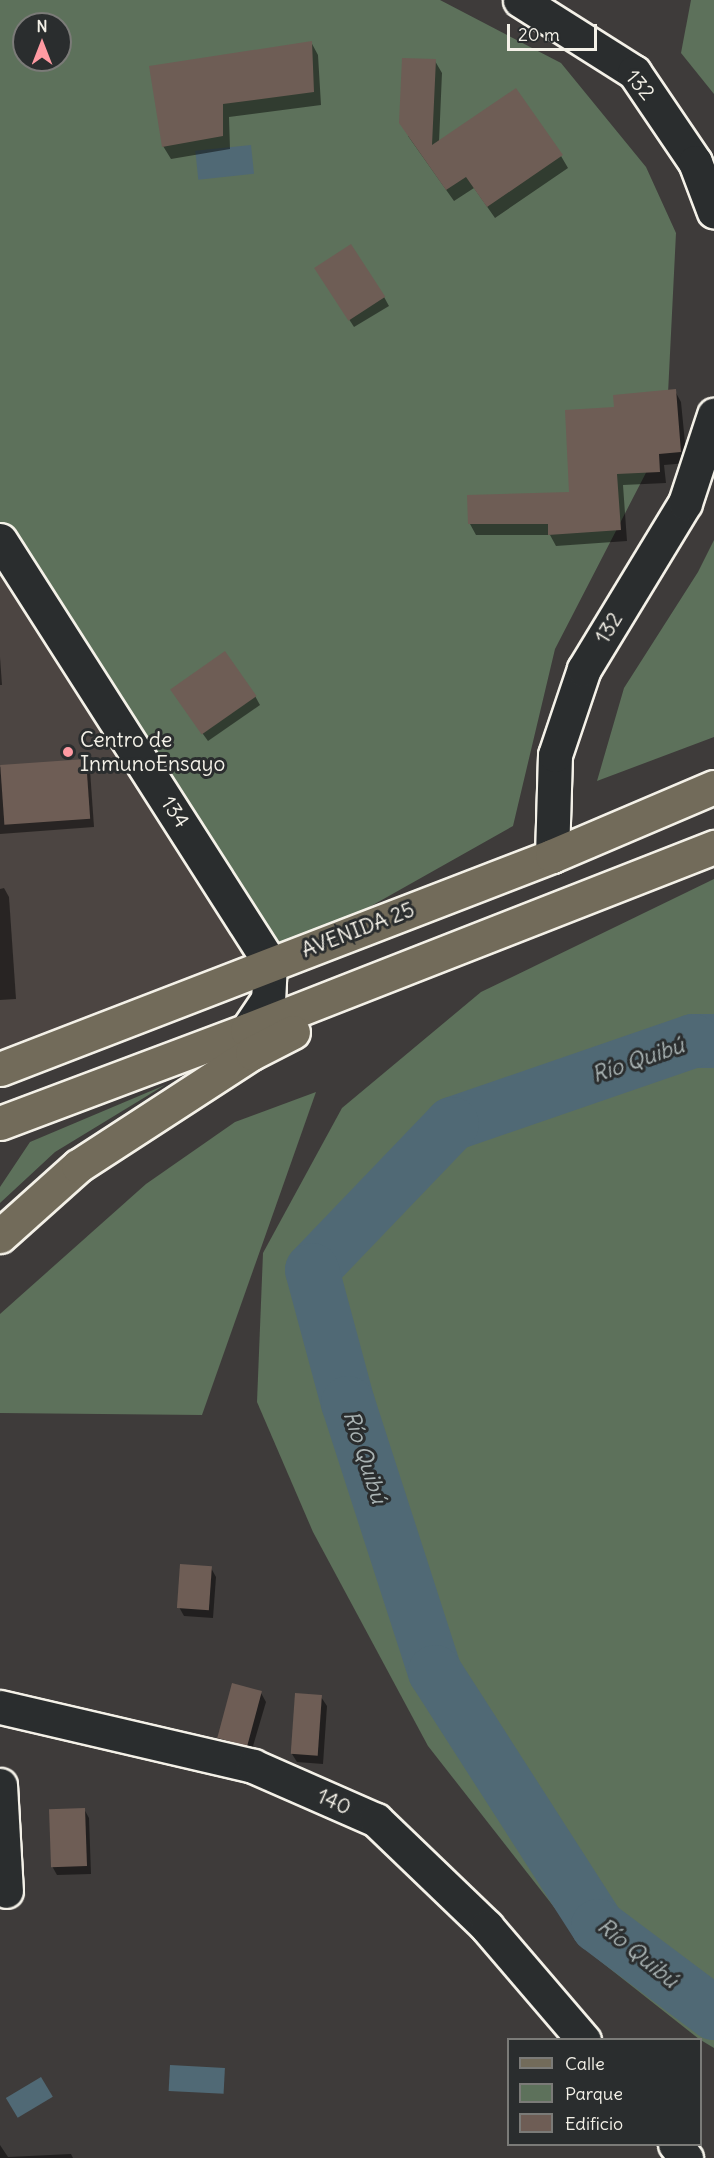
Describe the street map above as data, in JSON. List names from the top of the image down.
{
  "streets": {
    "main road": ["AVENIDA 25"],
    "street": ["132", "134", "140"]
  },
  "crossings": [
    ["132", "AVENIDA 25"],
    ["134", "AVENIDA 25"]
  ],
  "water": ["Río Quibú"],
  "places": ["Centro de InmunoEnsayo"],
  "legend": ["Calle", "Parque", "Edificio"],
  "scale_bar": "20 m",
  "north": "top"
}
